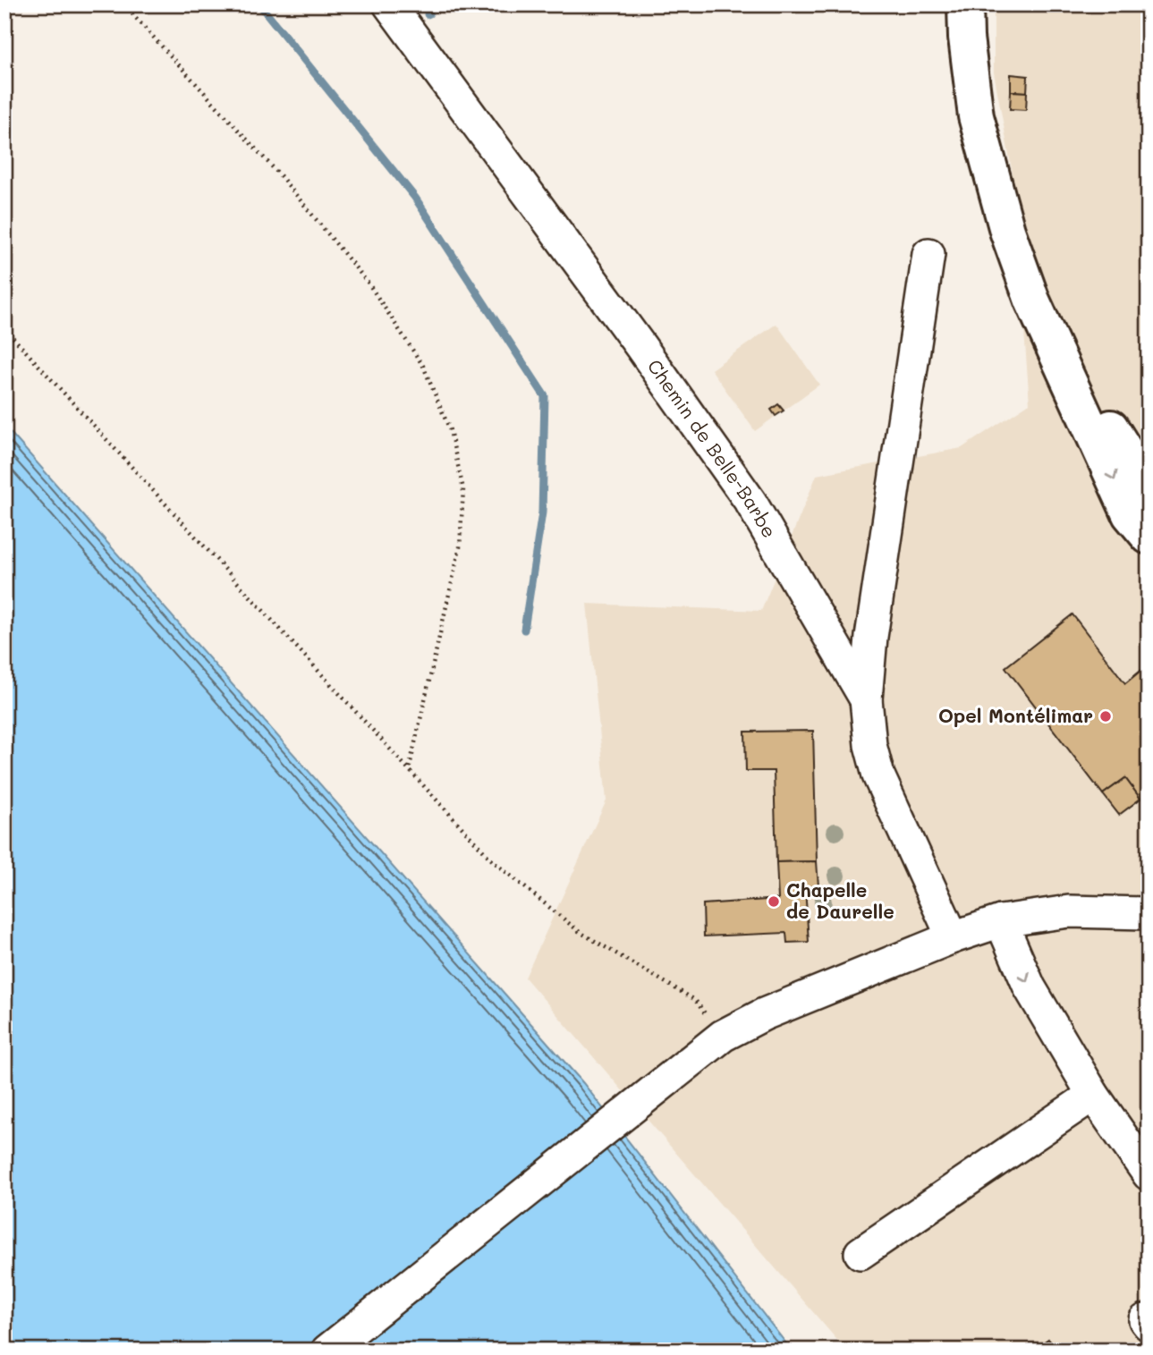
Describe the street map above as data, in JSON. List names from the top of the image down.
{
  "streets": {
    "street": ["Chemin de Belle-Barbe"]
  },
  "places": ["Opel Montélimar", "Chapelle de Daurelle"]
}
